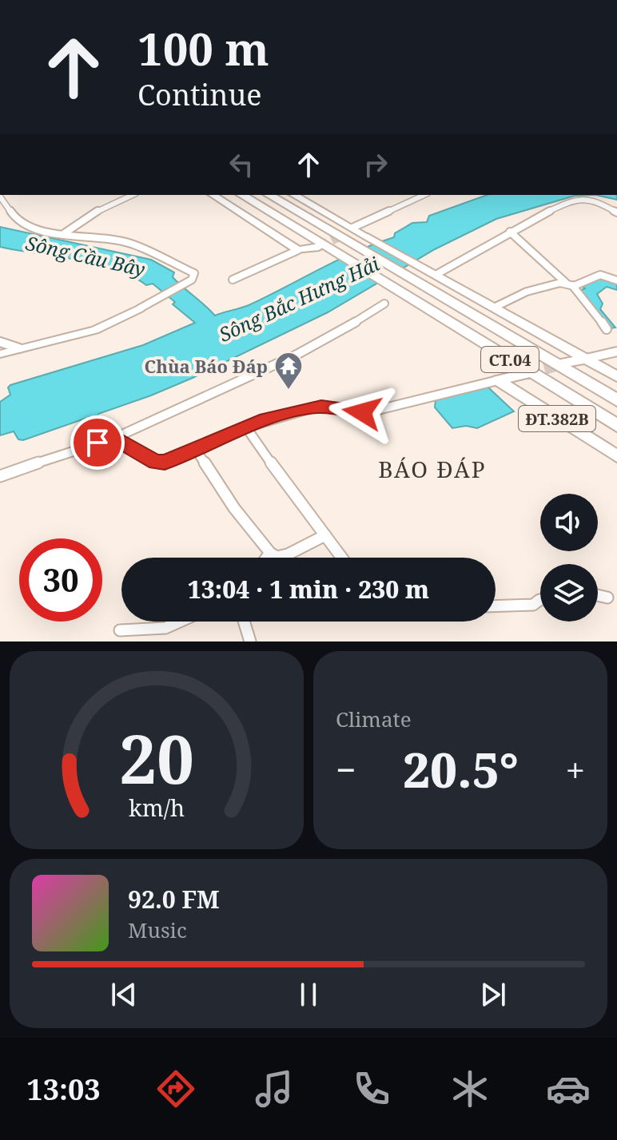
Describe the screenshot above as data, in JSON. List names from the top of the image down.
{
  "streets": {
    "highway": ["CT.04"],
    "main road": ["ĐT.382B"]
  },
  "districts": ["BÁO ĐÁP"],
  "water": ["Sông Cầu Bây", "Sông Bắc Hưng Hải"],
  "places": {
    "temple": ["Chùa Báo Đáp"]
  },
  "page": {
    "turn": ["100 m", "Continue"],
    "limit": "30",
    "trip": "13:04 · 1 min · 230 m",
    "tile": "Climate",
    "heat": ["−", "20.5°", "+"],
    "song": ["92.0 FM", "Music"],
    "tabs": "13:03",
    "gauge": ["20", "km/h"]
  }
}
